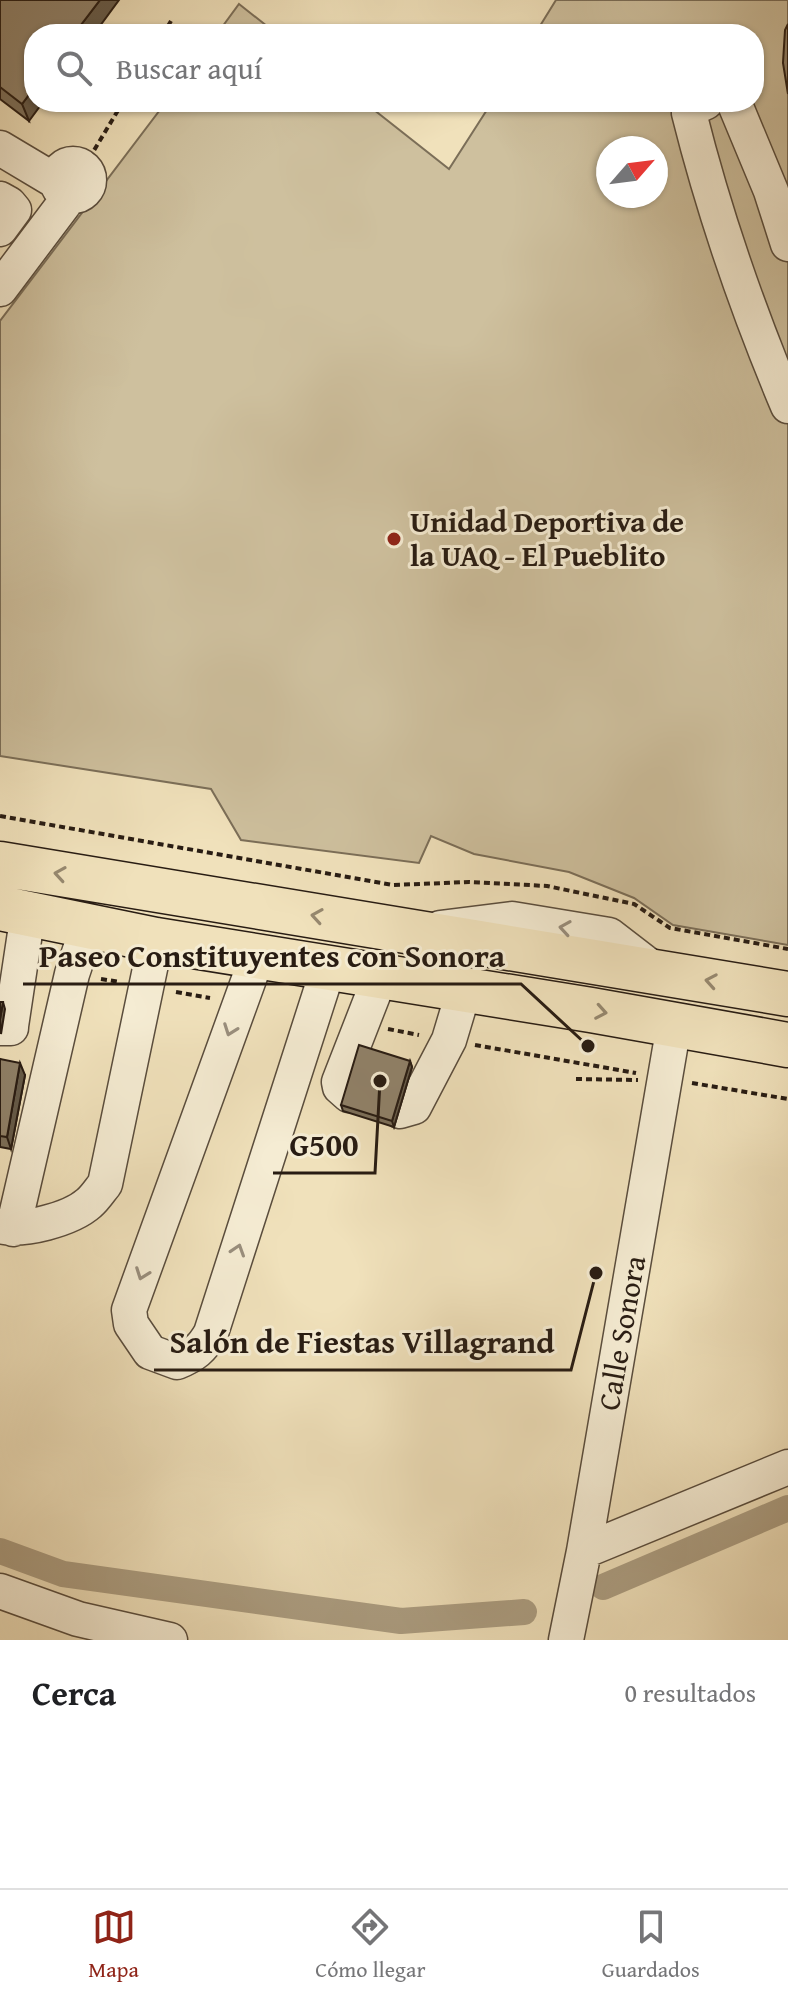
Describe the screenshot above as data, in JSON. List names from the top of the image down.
{
  "streets": {
    "street": ["Calle Sonora"]
  },
  "places": [
    "Unidad Deportiva de la UAQ - El Pueblito",
    "Paseo Constituyentes con Sonora",
    "G500",
    "Salón de Fiestas Villagrand"
  ],
  "north": "top right",
  "page": {
    "search": "Buscar aquí",
    "heading": ["Cerca", "0 resultados"],
    "nav": ["Mapa", "Cómo llegar", "Guardados"]
  }
}
